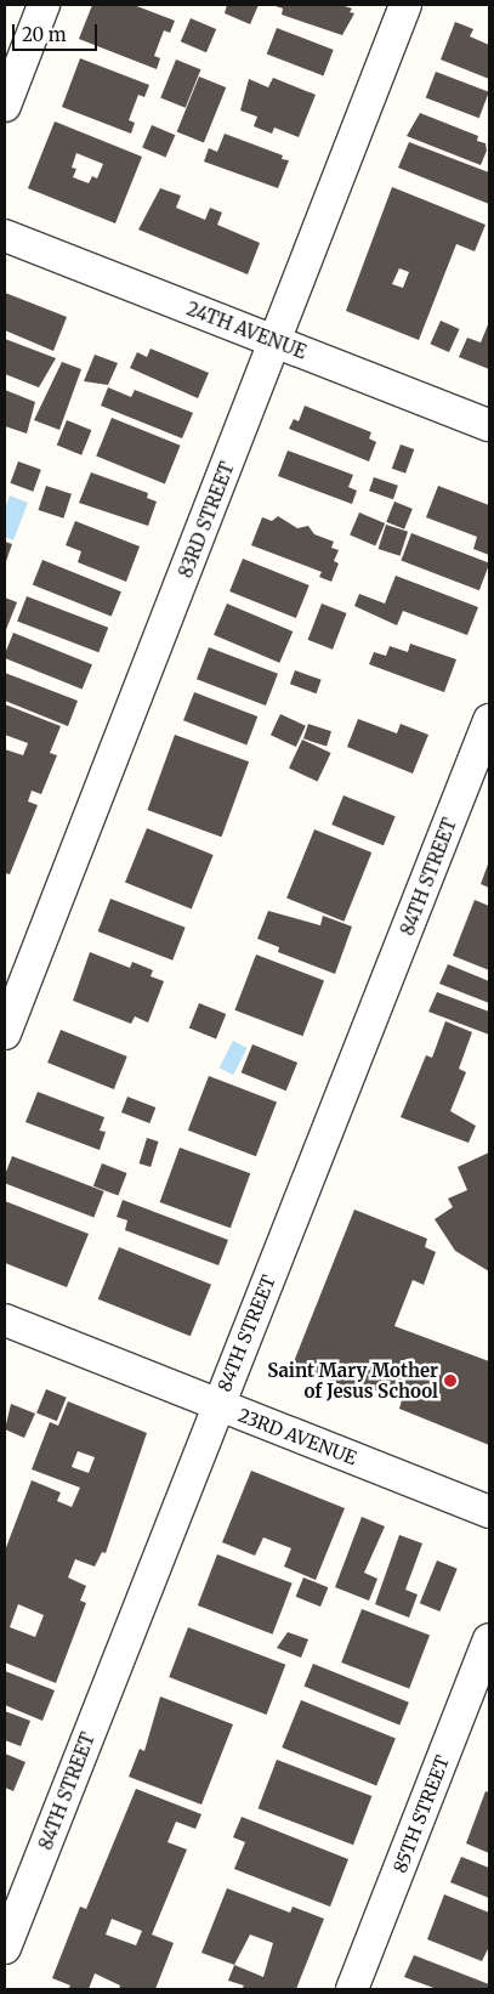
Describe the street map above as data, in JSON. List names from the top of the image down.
{
  "streets": {
    "street": [
      "24TH AVENUE",
      "83RD STREET",
      "84TH STREET",
      "23RD AVENUE",
      "85TH STREET"
    ]
  },
  "crossings": [
    ["24TH AVENUE", "83RD STREET"],
    ["84TH STREET", "23RD AVENUE"]
  ],
  "places": ["Saint Mary Mother of Jesus School"],
  "scale_bar": "20 m"
}
